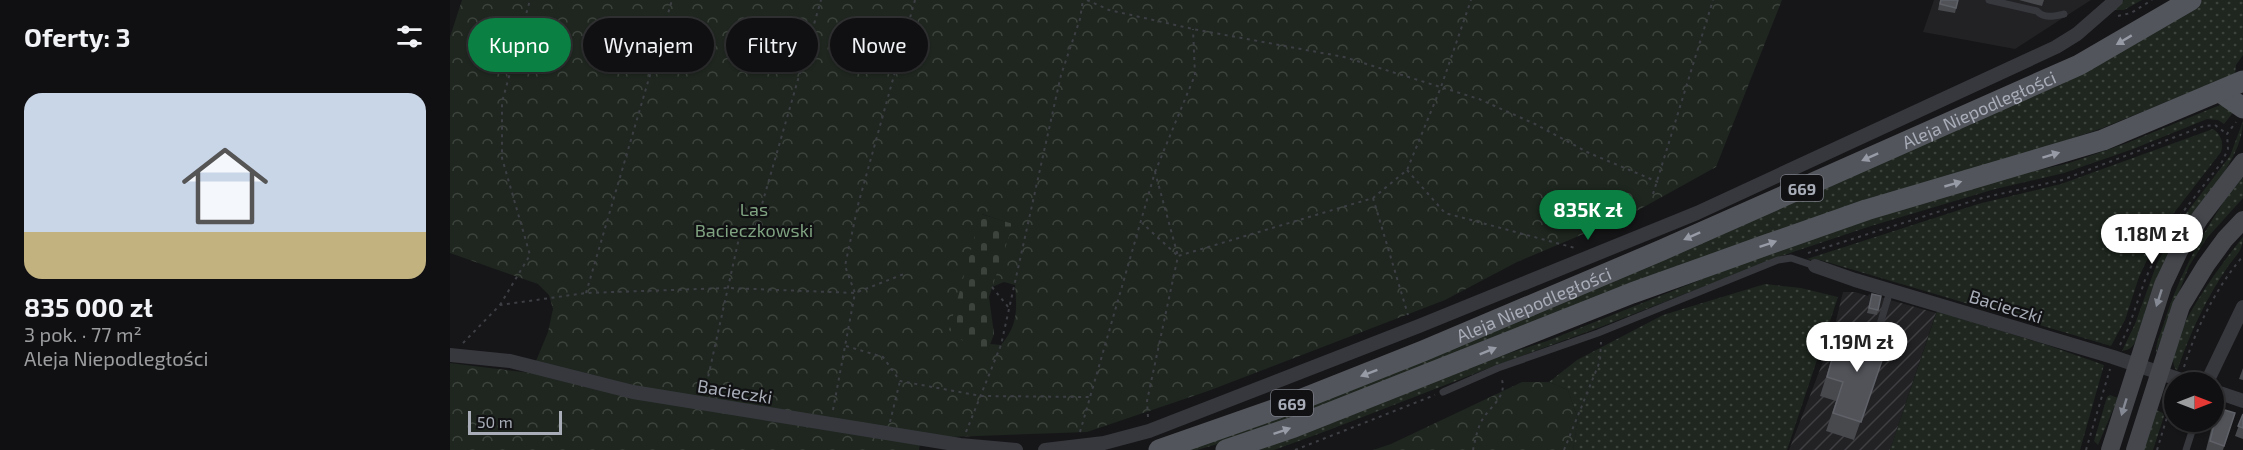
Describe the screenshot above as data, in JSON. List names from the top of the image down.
{
  "streets": {
    "main road": ["Aleja Niepodległości", "669"],
    "street": ["Bacieczki"]
  },
  "parks": ["Las Bacieczkowski"],
  "scale_bar": "50 m",
  "north": "right",
  "page": {
    "heading": "Oferty: 3",
    "chip": [
      "Kupno",
      "Wynajem",
      "Filtry",
      "Nowe"
    ],
    "list": [
      {
        "name": "835 000 zł",
        "note": "3 pok. · 77 m² · Aleja Niepodległości"
      }
    ],
    "price": ["835K zł", "1.18M zł", "1.19M zł"],
    "scale": "50 m"
  }
}
